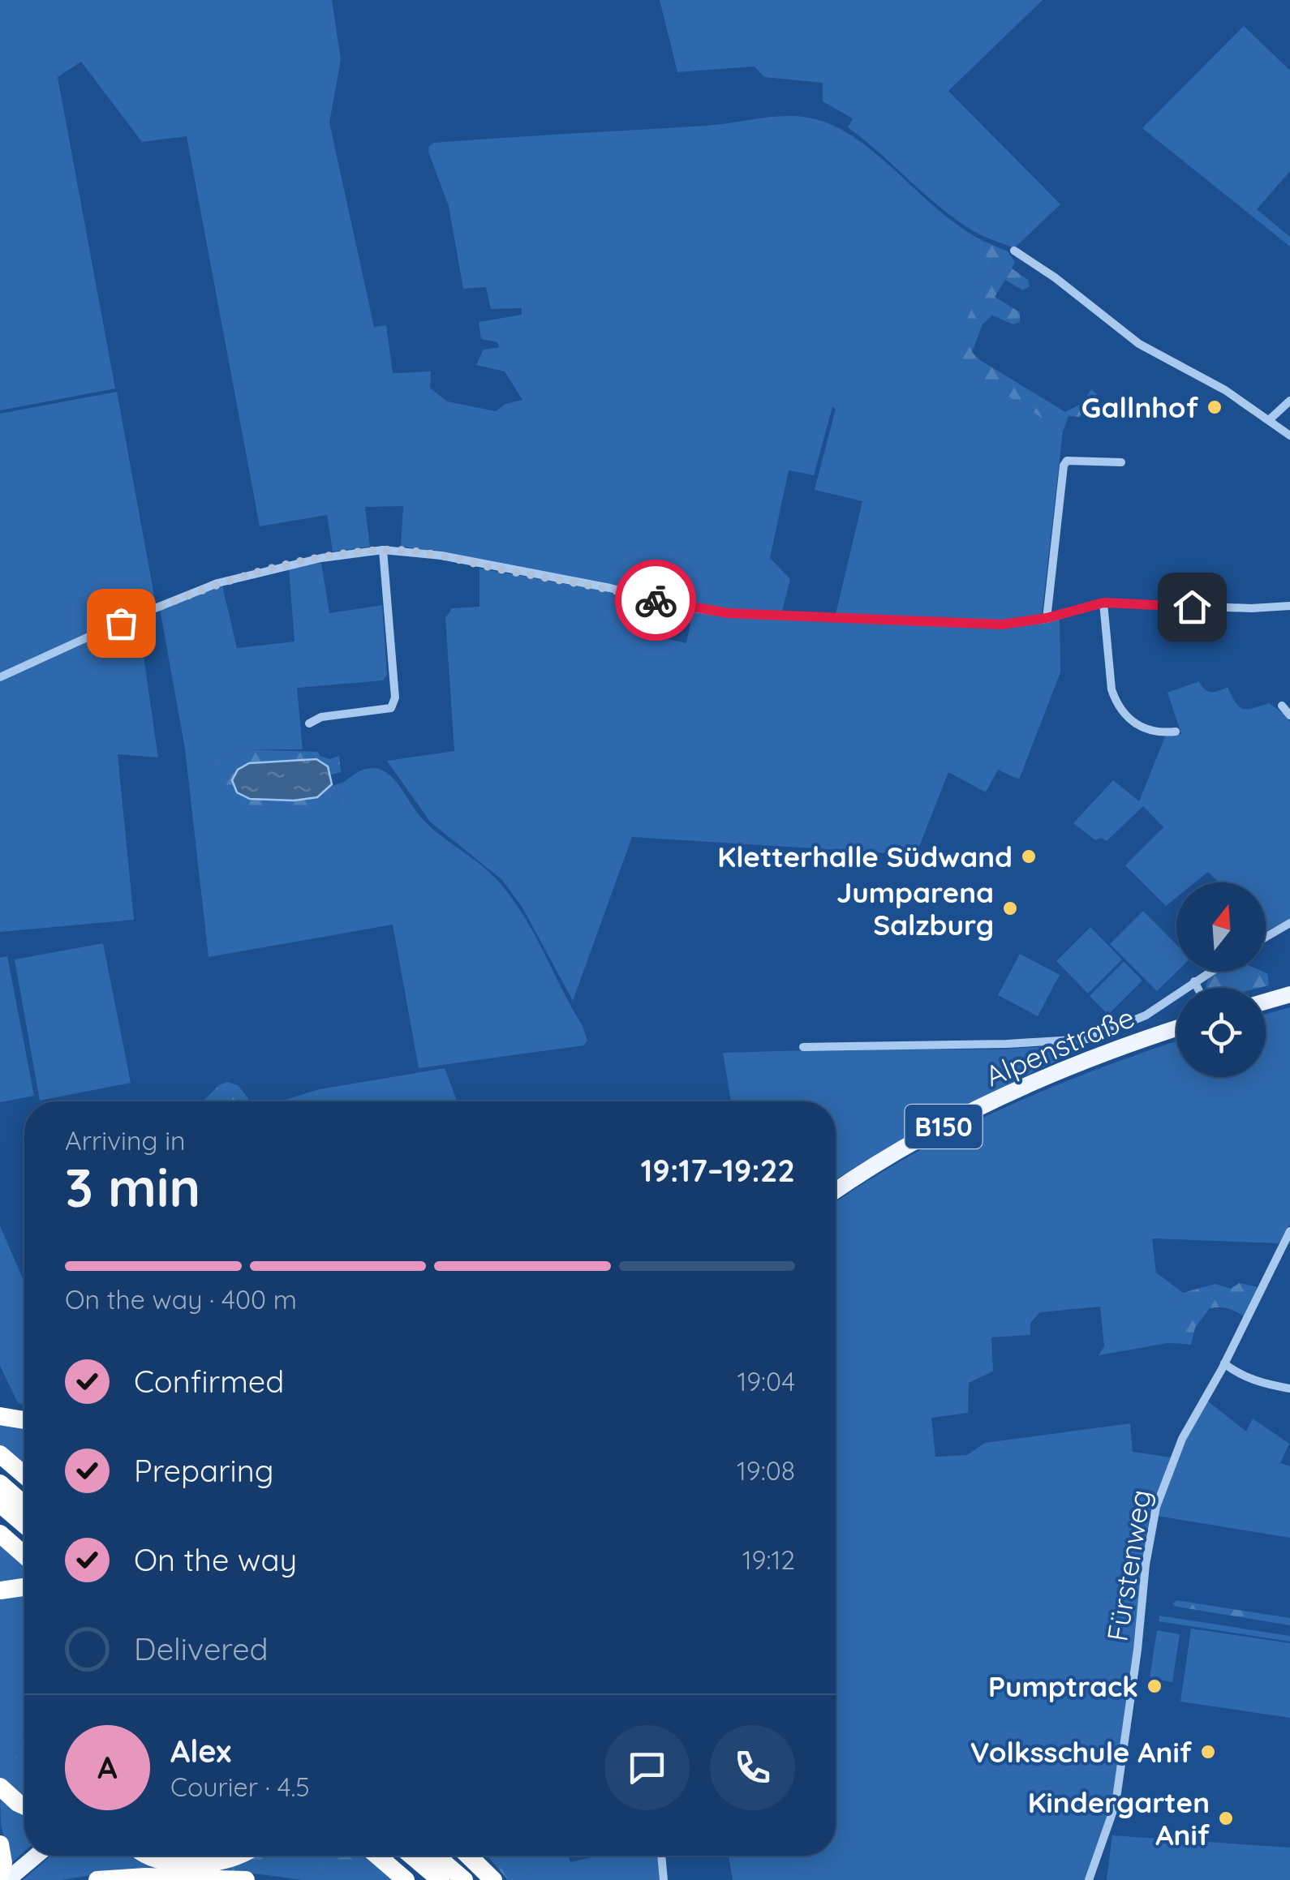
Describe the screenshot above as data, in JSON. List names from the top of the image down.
{
  "streets": {
    "main road": ["Alpenstraße", "B150"],
    "street": ["Fürstenweg"]
  },
  "places": [
    "Gallnhof",
    "Kletterhalle Südwand",
    "Jumparena Salzburg",
    "Pumptrack",
    "Volksschule Anif",
    "Kindergarten Anif"
  ],
  "north": "top",
  "page": {
    "heading": ["3 min", "Arriving in", "19:17–19:22"],
    "panel": ["Alex", "Courier · 4.5"],
    "bar": "On the way · 400 m",
    "list": [
      ["Confirmed", "19:04"],
      ["Preparing", "19:08"],
      ["On the way", "19:12"],
      "Delivered"
    ],
    "round": "A"
  }
}
